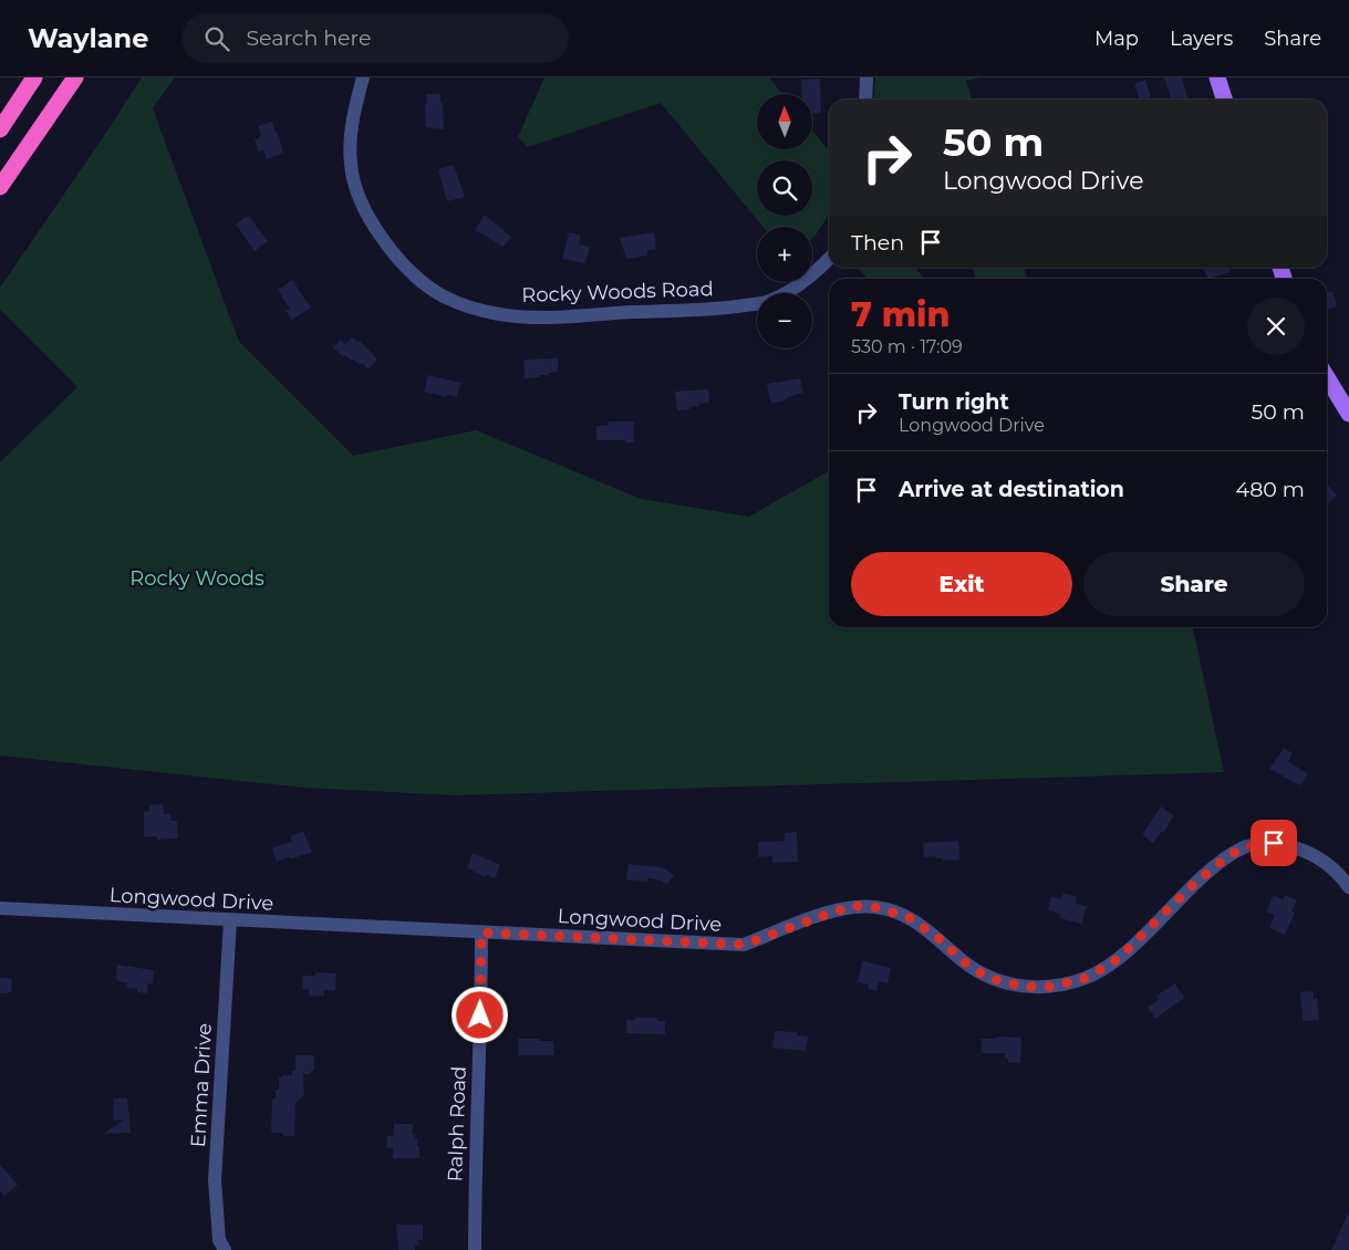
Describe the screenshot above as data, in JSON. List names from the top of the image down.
{
  "streets": {
    "street": [
      "Rocky Woods Road",
      "Longwood Drive",
      "Emma Drive",
      "Ralph Road"
    ]
  },
  "crossings": [
    ["Longwood Drive", "Emma Drive"],
    ["Longwood Drive", "Ralph Road"]
  ],
  "parks": ["Rocky Woods"],
  "north": "top",
  "page": {
    "header": "Waylane",
    "search": "Search here",
    "nav": ["Map", "Layers", "Share"],
    "map_buttons": ["+", "−"],
    "turn": ["50 m", "Longwood Drive"],
    "then": "Then",
    "heading": ["7 min", "530 m · 17:09"],
    "list": [
      {
        "name": "Turn right",
        "note": "Longwood Drive",
        "value": "50 m"
      },
      {
        "name": "Arrive at destination",
        "value": "480 m"
      }
    ],
    "buttons": ["Exit", "Share"]
  }
}
